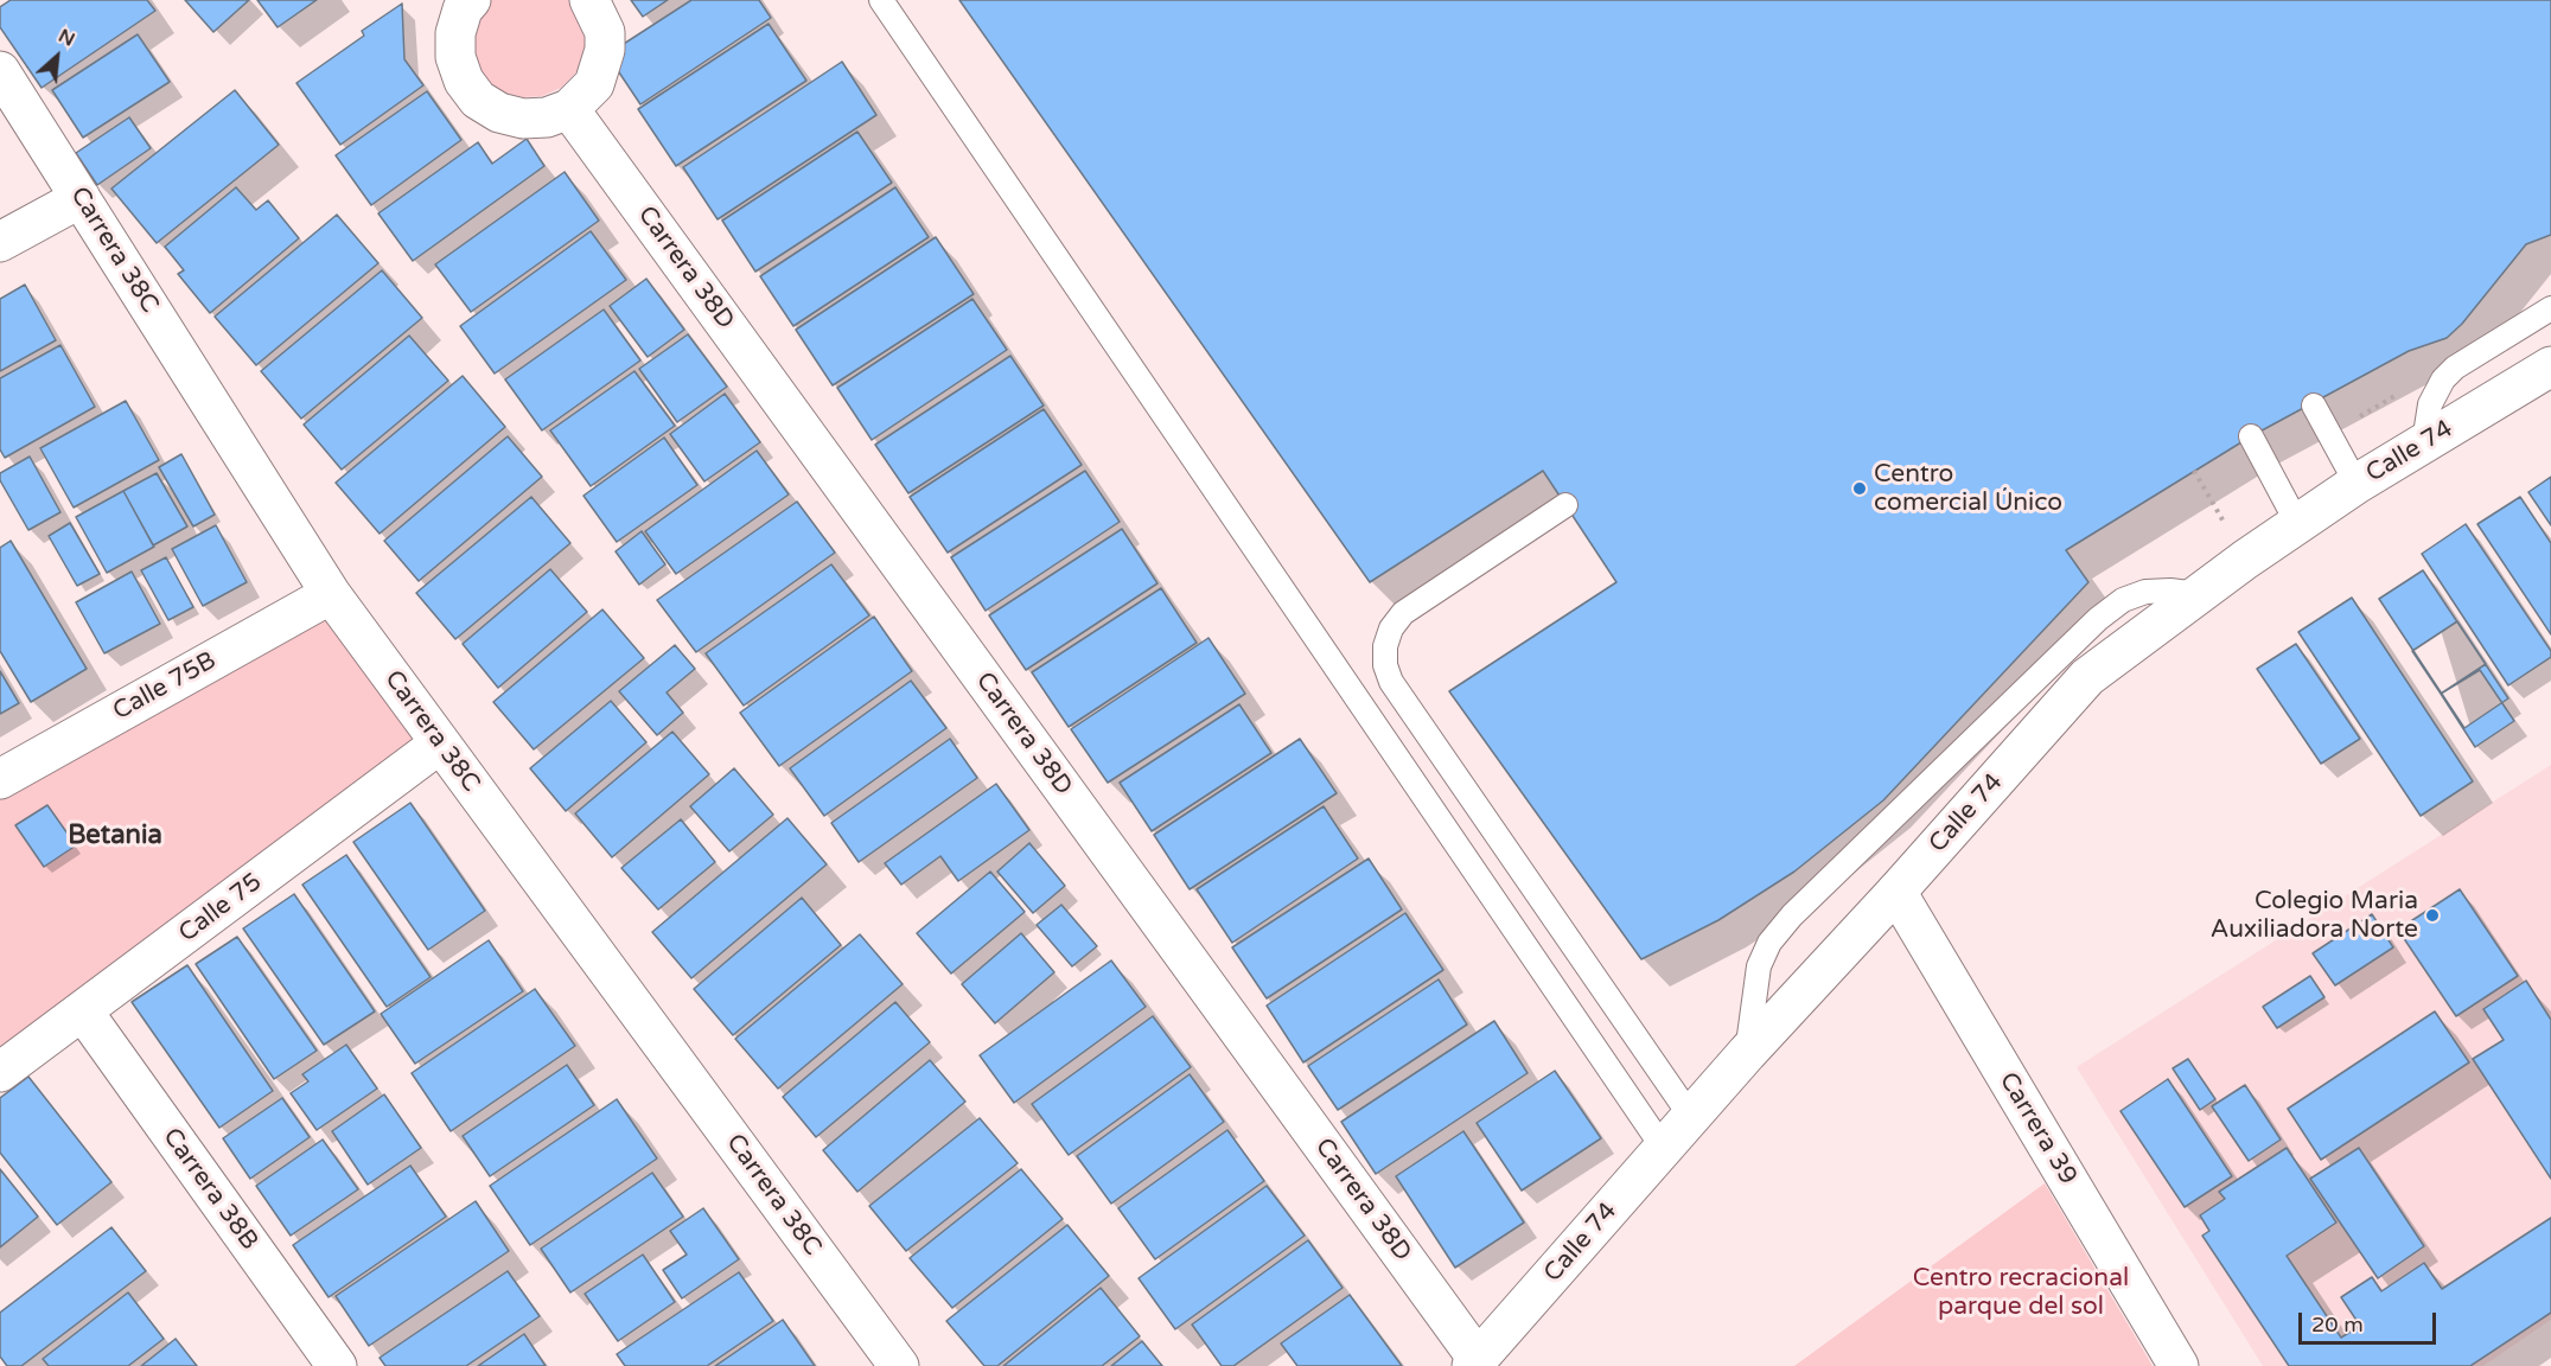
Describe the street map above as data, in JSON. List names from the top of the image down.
{
  "streets": {
    "street": [
      "Carrera 38C",
      "Carrera 38D",
      "Calle 74",
      "Calle 75B",
      "Calle 75",
      "Carrera 39",
      "Carrera 38B"
    ]
  },
  "crossings": [
    ["Carrera 38C", "Calle 75B"],
    ["Carrera 38C", "Calle 75"],
    ["Carrera 38D", "Calle 74"],
    ["Calle 74", "Carrera 39"],
    ["Calle 75", "Carrera 38B"]
  ],
  "districts": ["Betania"],
  "parks": ["Centro recracional parque del sol"],
  "places": ["Centro comercial Único", "Colegio Maria Auxiliadora Norte"],
  "scale_bar": "20 m",
  "north": "top right"
}
